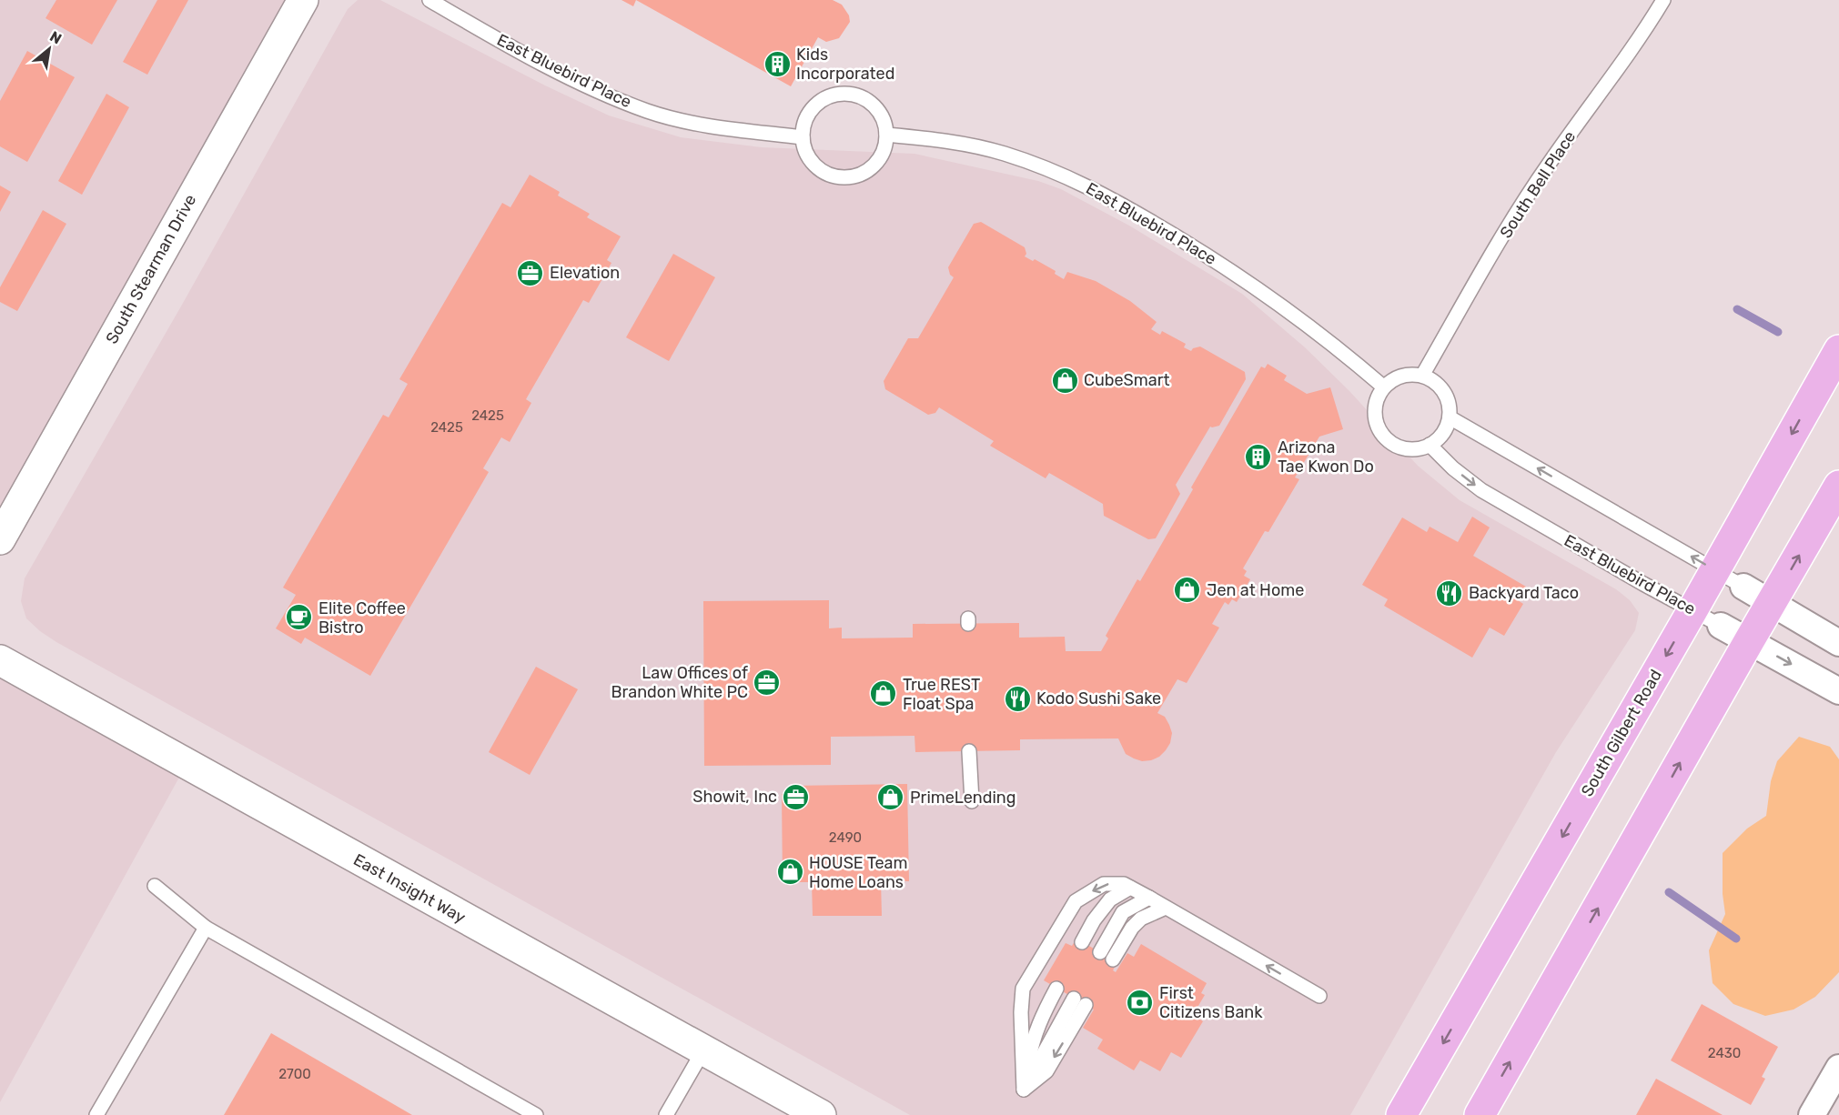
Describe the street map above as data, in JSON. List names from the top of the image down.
{
  "streets": {
    "main road": ["South Gilbert Road"],
    "street": ["East Bluebird Place", "South Stearman Drive", "East Insight Way"],
    "lane": ["South Bell Place"]
  },
  "crossings": [
    ["East Bluebird Place", "South Bell Place"],
    ["East Bluebird Place", "South Gilbert Road"]
  ],
  "places": {
    "building": ["Kids Incorporated", "Arizona Tae Kwon Do"],
    "office": ["Elevation", "Law Offices of Brandon White PC", "Showit, Inc"],
    "shop": [
      "CubeSmart",
      "Jen at Home",
      "True REST Float Spa",
      "PrimeLending",
      "HOUSE Team Home Loans"
    ],
    "restaurant": ["Backyard Taco", "Kodo Sushi Sake"],
    "cafe": ["Elite Coffee Bistro"],
    "bank": ["First Citizens Bank"]
  },
  "house_numbers": [
    "2425",
    "2425",
    "2490",
    "2430",
    "2700"
  ],
  "north": "top right"
}
